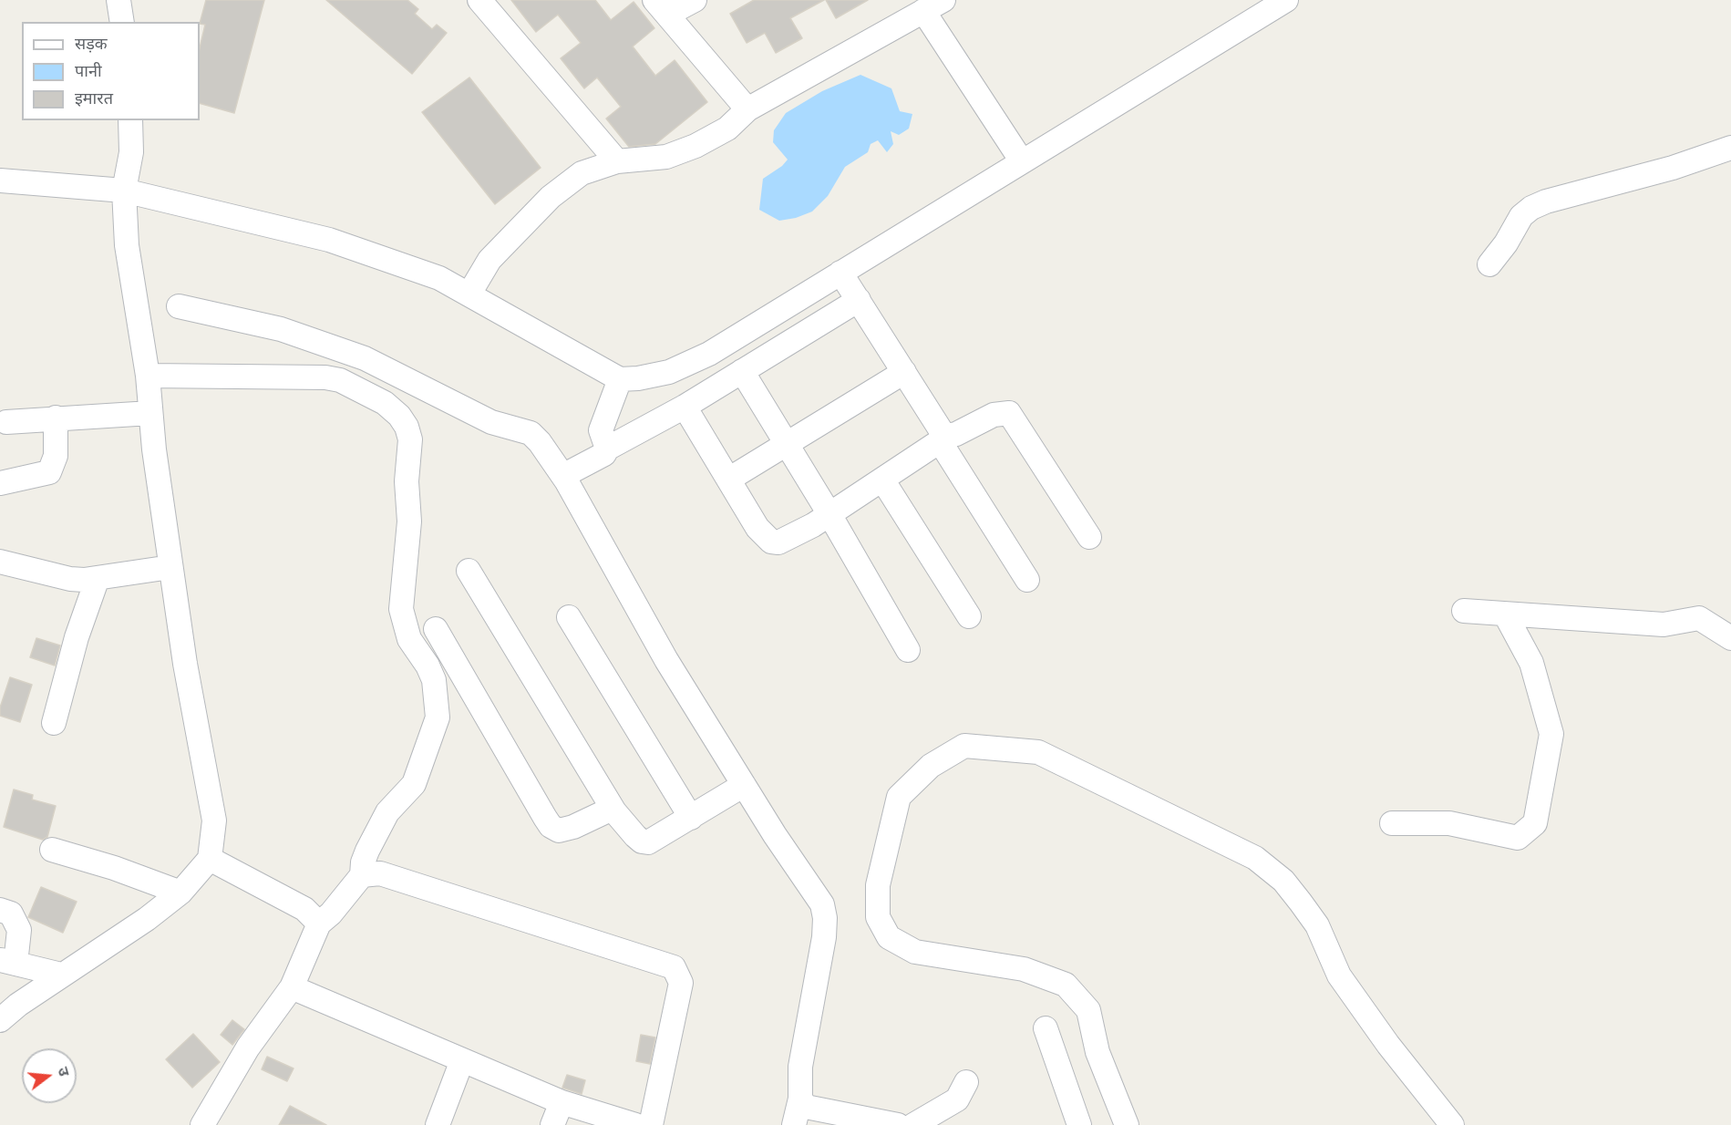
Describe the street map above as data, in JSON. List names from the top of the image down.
{
  "legend": ["सड़क", "पानी", "इमारत"],
  "north": "right"
}
